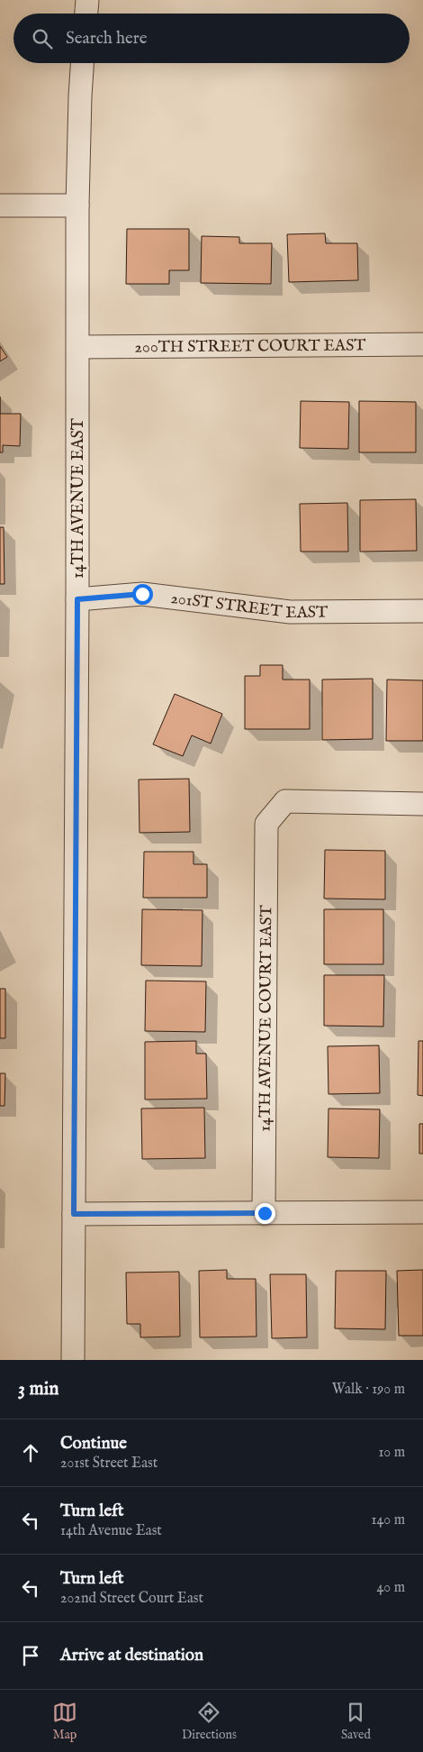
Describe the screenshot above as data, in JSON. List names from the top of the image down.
{
  "streets": {
    "street": [
      "200TH STREET COURT EAST",
      "14TH AVENUE EAST",
      "201ST STREET EAST",
      "14TH AVENUE COURT EAST"
    ]
  },
  "crossings": [
    ["200TH STREET COURT EAST", "14TH AVENUE EAST"],
    ["14TH AVENUE EAST", "201ST STREET EAST"]
  ],
  "page": {
    "search": "Search here",
    "heading": ["3 min", "Walk · 190 m"],
    "list": [
      ["Continue", "201st Street East", "10 m"],
      ["Turn left", "14th Avenue East", "140 m"],
      ["Turn left", "202nd Street Court East", "40 m"],
      "Arrive at destination"
    ],
    "nav": ["Map", "Directions", "Saved"]
  }
}
